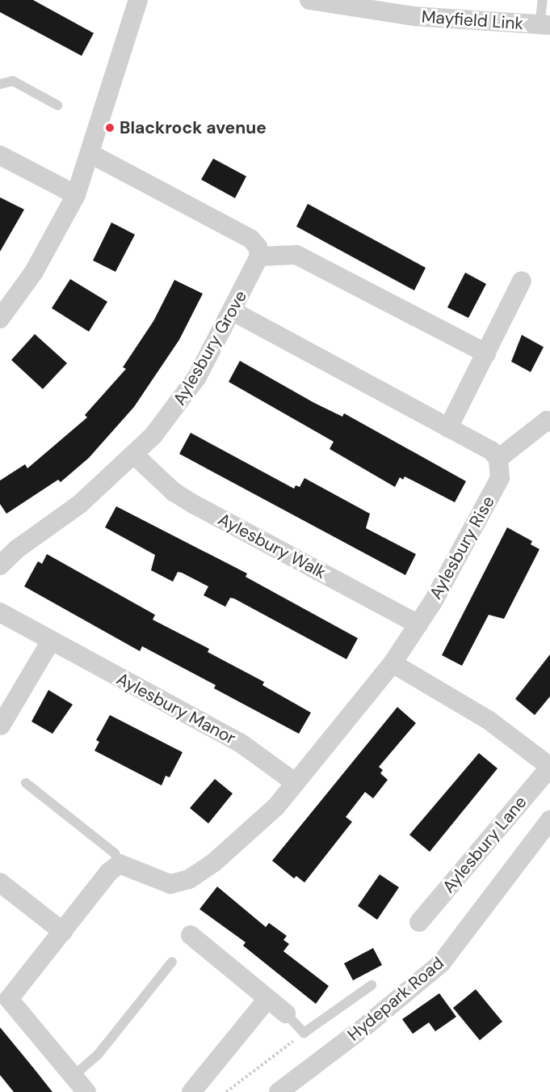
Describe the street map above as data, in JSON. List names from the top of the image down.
{
  "streets": {
    "street": [
      "Mayfield Link",
      "Aylesbury Grove",
      "Aylesbury Walk",
      "Aylesbury Rise",
      "Aylesbury Manor",
      "Aylesbury Lane",
      "Hydepark Road"
    ]
  },
  "crossings": [
    ["Aylesbury Grove", "Aylesbury Walk"],
    ["Aylesbury Walk", "Aylesbury Rise"],
    ["Aylesbury Rise", "Aylesbury Manor"]
  ],
  "places": ["Blackrock avenue"]
}
